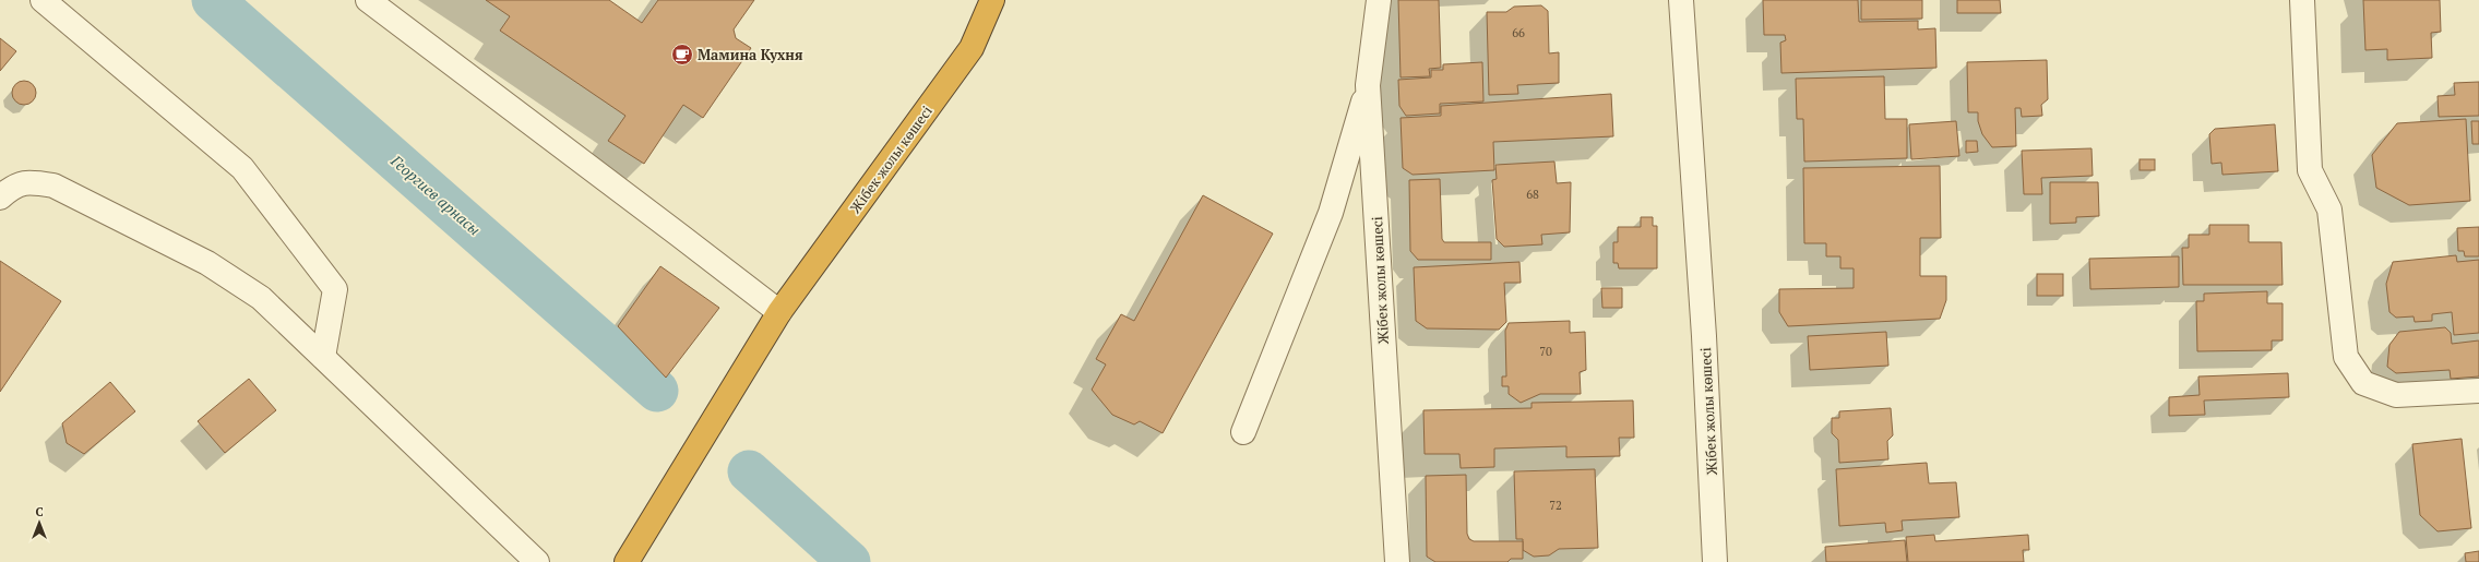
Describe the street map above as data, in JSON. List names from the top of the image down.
{
  "streets": {
    "highway": ["Жібек жолы көшесі"]
  },
  "water": ["Георгиев арнасы"],
  "places": {
    "cafe": ["Мамина Кухня"]
  },
  "house_numbers": [
    "66",
    "68",
    "70",
    "72"
  ],
  "north": "top"
}
